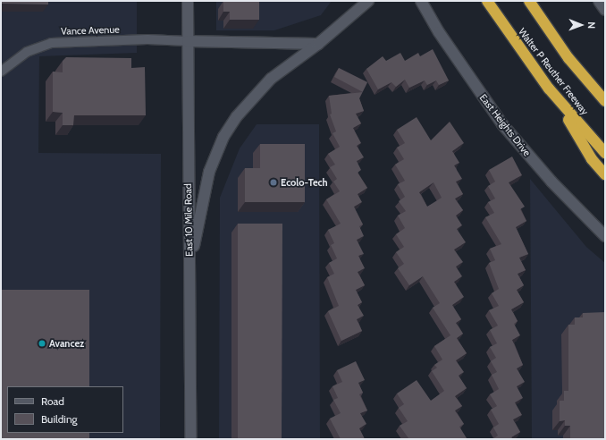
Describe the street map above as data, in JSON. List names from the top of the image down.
{
  "streets": {
    "highway": ["Walter P Reuther Freeway"],
    "main road": ["East Heights Drive", "East 10 Mile Road"],
    "street": ["Vance Avenue"]
  },
  "crossings": [
    ["Vance Avenue", "East 10 Mile Road"]
  ],
  "places": ["Ecolo-Tech", "Avancez"],
  "legend": ["Road", "Building"],
  "north": "right"
}
